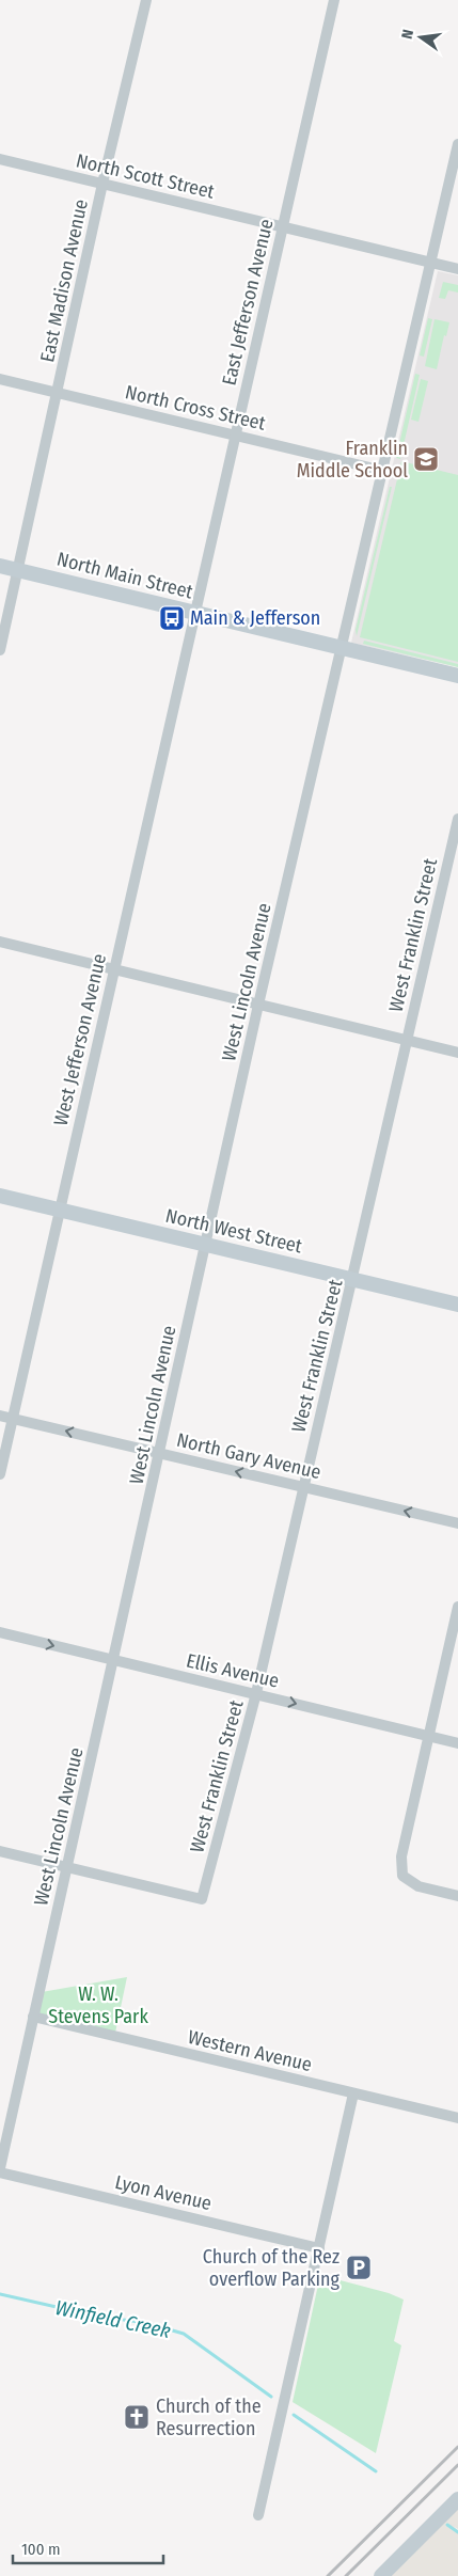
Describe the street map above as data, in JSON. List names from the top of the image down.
{
  "streets": {
    "street": [
      "North Scott Street",
      "East Madison Avenue",
      "East Jefferson Avenue",
      "North Cross Street",
      "North Main Street",
      "West Franklin Street",
      "West Lincoln Avenue",
      "West Jefferson Avenue",
      "North West Street",
      "North Gary Avenue",
      "Ellis Avenue",
      "Western Avenue",
      "Lyon Avenue"
    ]
  },
  "crossings": [
    ["North Scott Street", "East Madison Avenue"],
    ["North Scott Street", "East Jefferson Avenue"],
    ["North Scott Street", "West Lincoln Avenue"],
    ["East Madison Avenue", "North Cross Street"],
    ["East Madison Avenue", "North Main Street"],
    ["East Jefferson Avenue", "North Cross Street"],
    ["East Jefferson Avenue", "North Main Street"],
    ["East Jefferson Avenue", "West Jefferson Avenue"],
    ["North Cross Street", "West Lincoln Avenue"],
    ["North Main Street", "West Lincoln Avenue"],
    ["North Main Street", "West Jefferson Avenue"],
    ["West Franklin Street", "West Lincoln Avenue"],
    ["West Franklin Street", "North West Street"],
    ["West Franklin Street", "North Gary Avenue"],
    ["West Franklin Street", "Ellis Avenue"],
    ["West Lincoln Avenue", "North West Street"],
    ["West Lincoln Avenue", "North Gary Avenue"],
    ["West Lincoln Avenue", "Ellis Avenue"],
    ["West Lincoln Avenue", "Western Avenue"],
    ["West Lincoln Avenue", "Lyon Avenue"],
    ["West Jefferson Avenue", "North West Street"],
    ["West Jefferson Avenue", "North Gary Avenue"]
  ],
  "one_way": ["North Gary Avenue", "Ellis Avenue"],
  "water": ["Winfield Creek"],
  "parks": ["W. W. Stevens Park"],
  "places": {
    "school or university": ["Franklin Middle School"],
    "bus stop": ["Main & Jefferson"],
    "parking": ["Church of the Rez overflow Parking"],
    "church": ["Church of the Resurrection"]
  },
  "scale_bar": "100 m",
  "north": "left"
}
